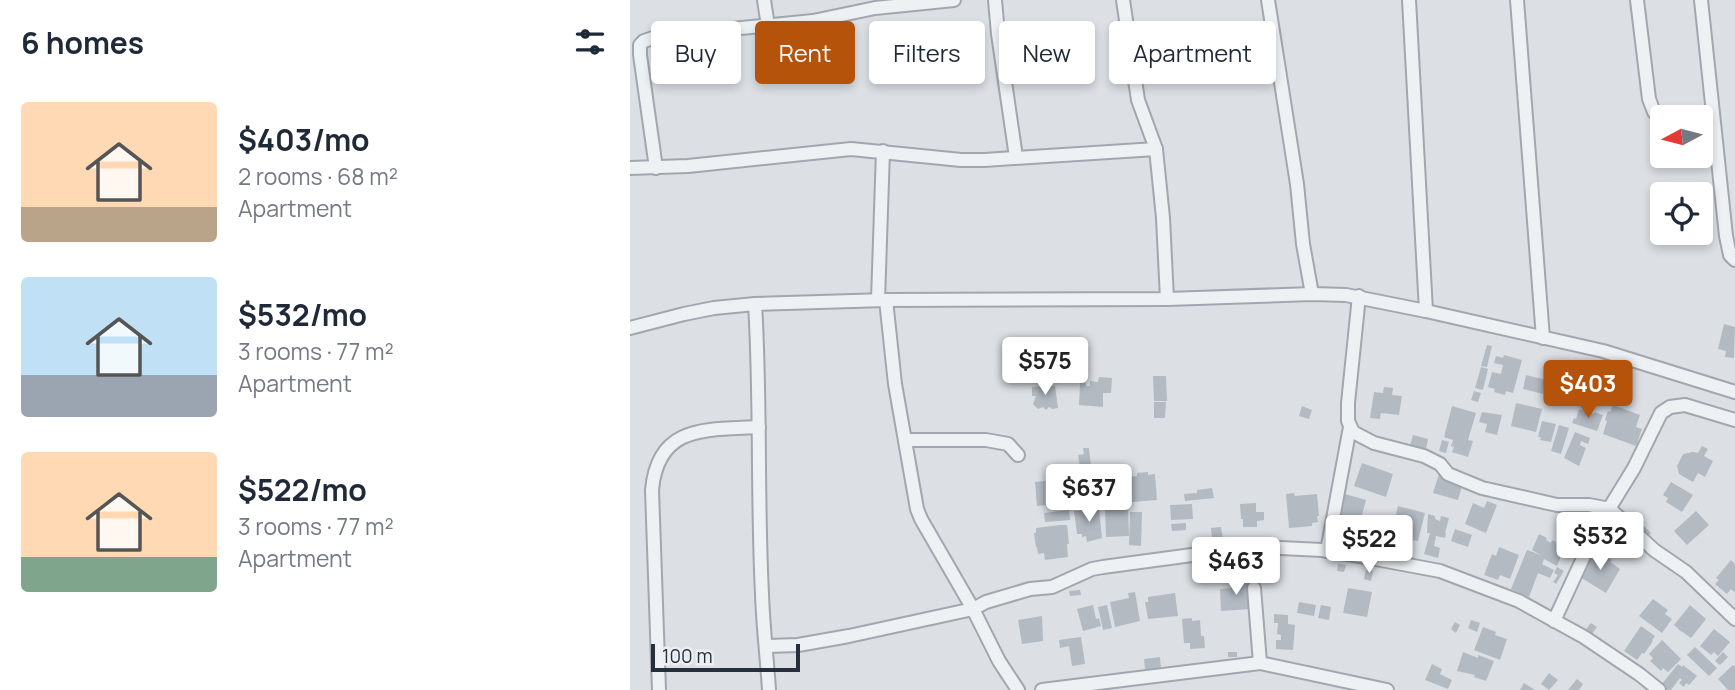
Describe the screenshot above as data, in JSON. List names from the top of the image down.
{
  "scale_bar": "100 m",
  "north": "left",
  "page": {
    "heading": "6 homes",
    "chip": [
      "Buy",
      "Rent",
      "Filters",
      "New",
      "Apartment"
    ],
    "list": [
      {
        "name": "$403/mo",
        "note": "2 rooms · 68 m² · Apartment"
      },
      {
        "name": "$532/mo",
        "note": "3 rooms · 77 m² · Apartment"
      },
      {
        "name": "$522/mo",
        "note": "3 rooms · 77 m² · Apartment"
      }
    ],
    "price": [
      "$575",
      "$403",
      "$637",
      "$532",
      "$522",
      "$463"
    ],
    "scale": "100 m"
  }
}
